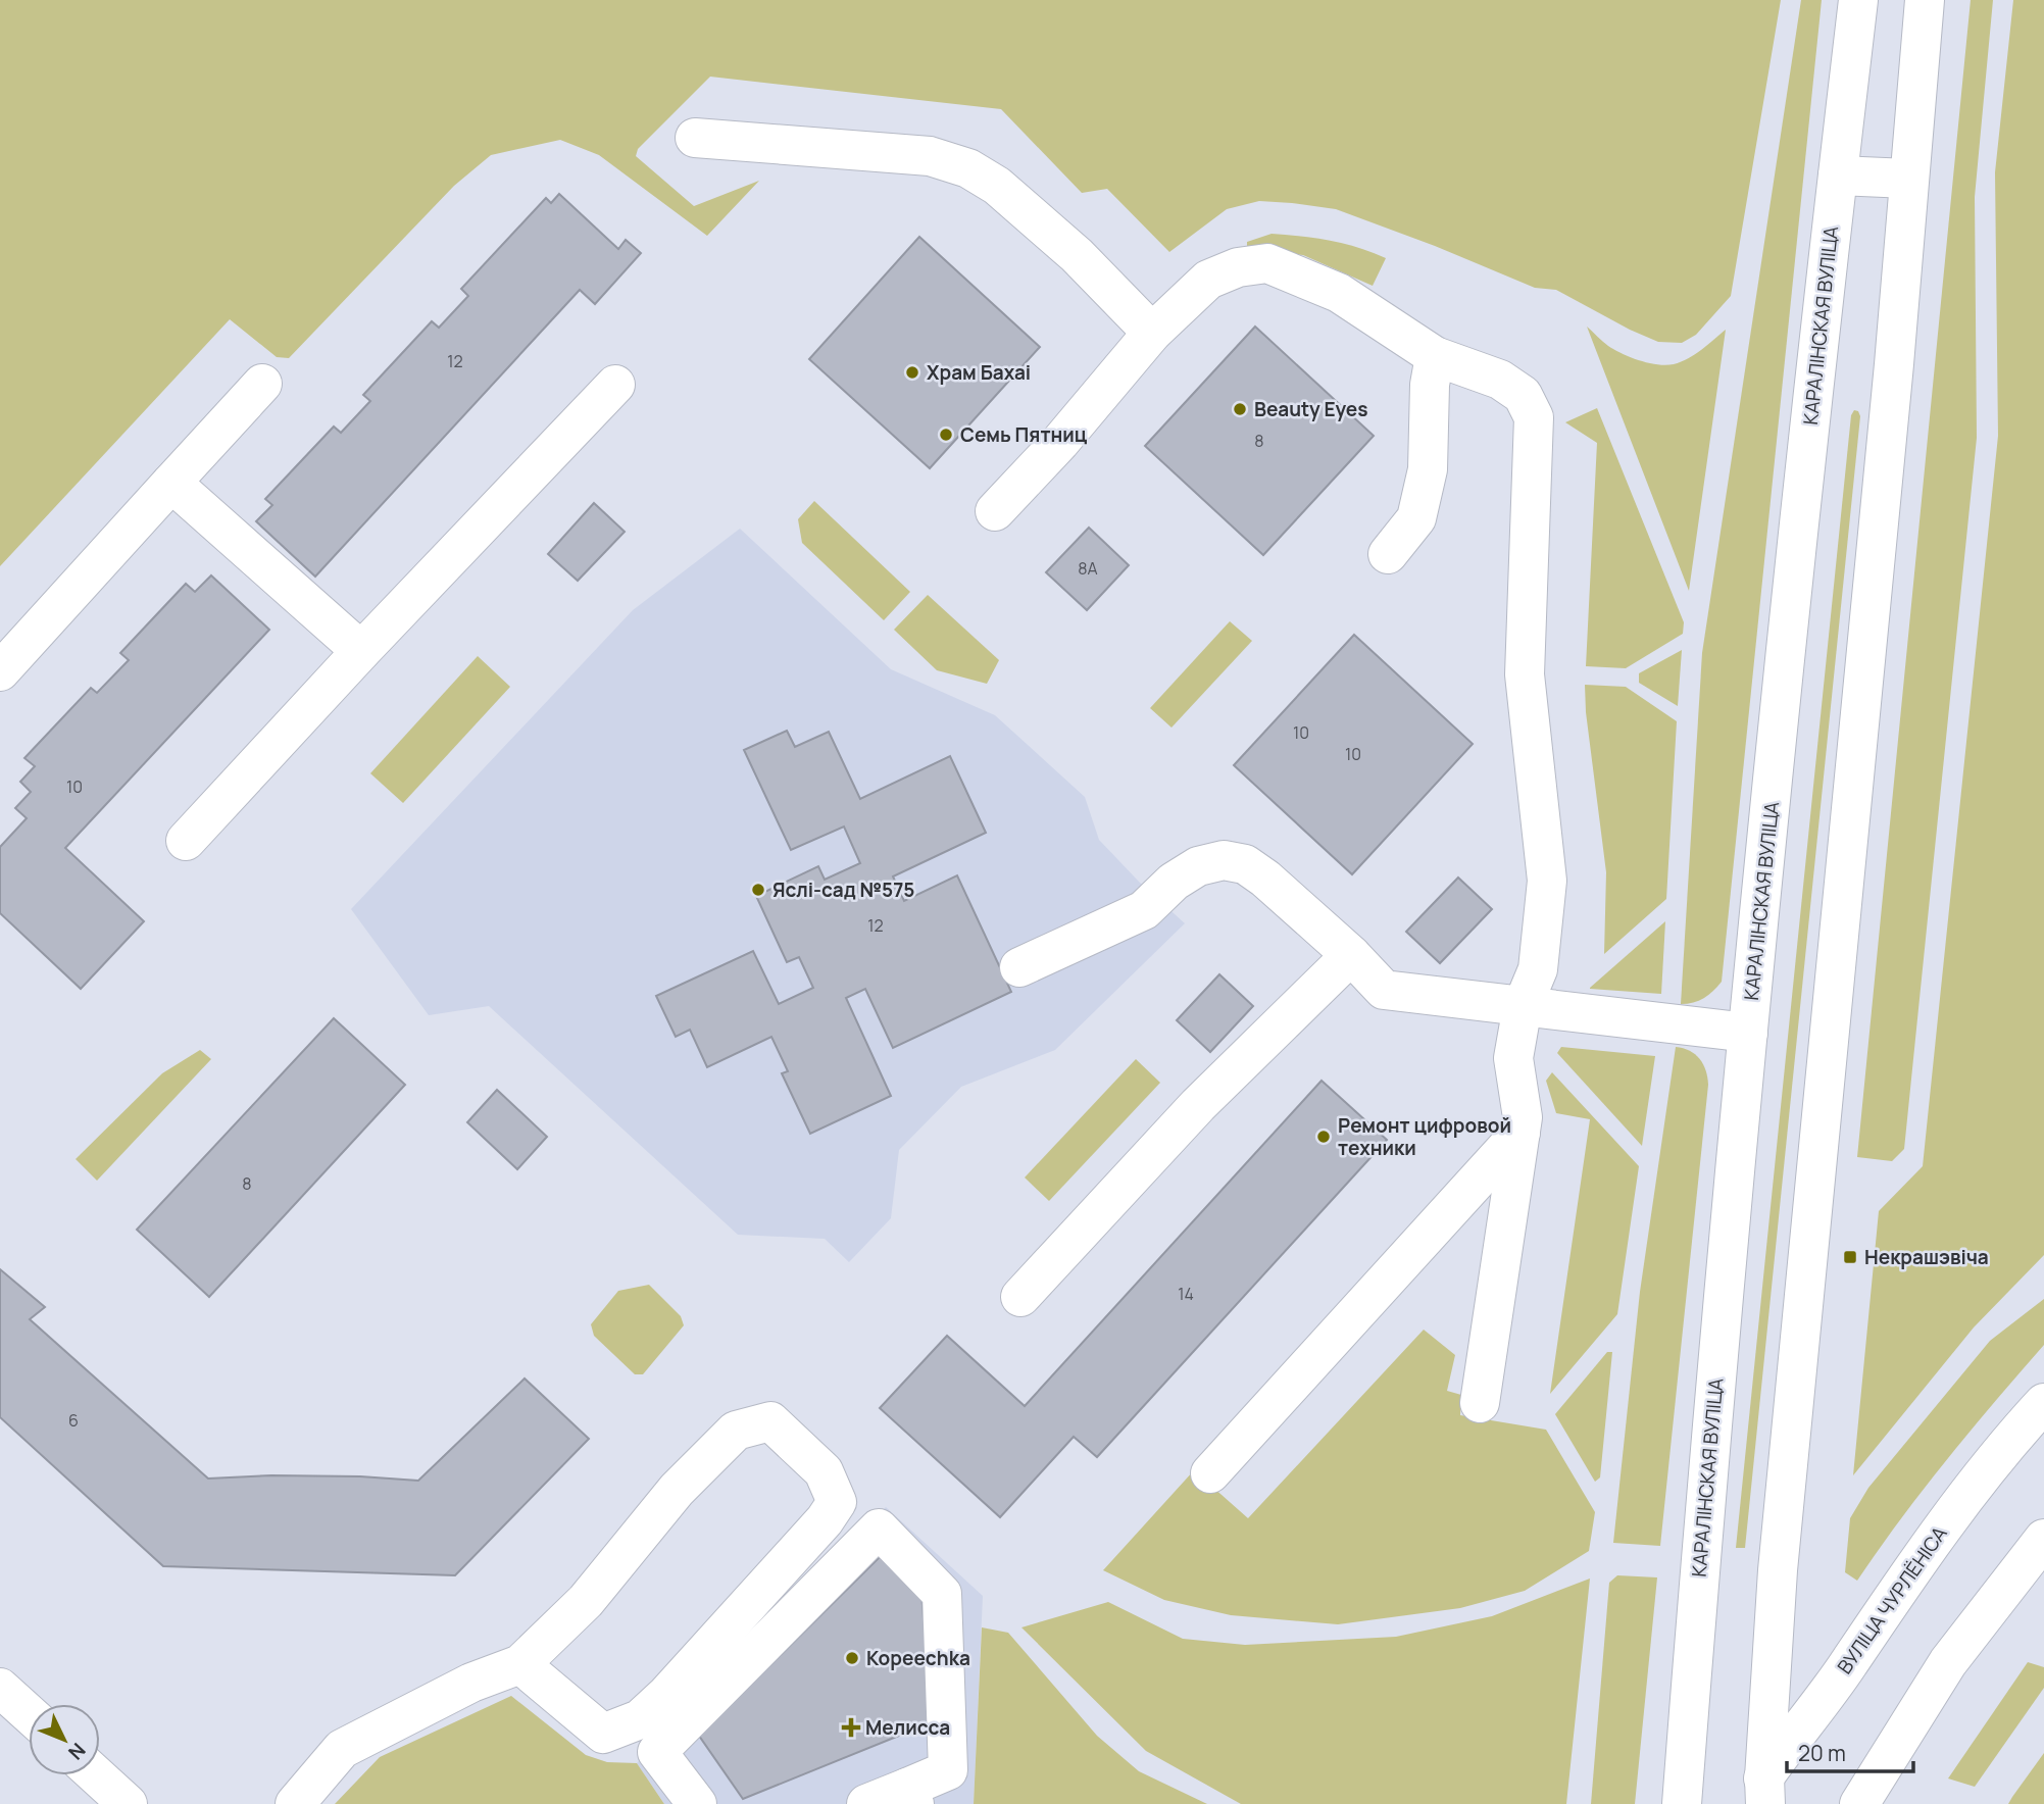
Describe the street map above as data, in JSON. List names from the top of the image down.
{
  "streets": {
    "main road": ["КАРАЛІНСКАЯ ВУЛІЦА", "ВУЛІЦА ЧУРЛЁНІСА"]
  },
  "places": {
    "other": [
      "Храм Бахаі",
      "Beauty Eyes",
      "Семь Пятниц",
      "Яслі-сад №575",
      "Ремонт цифровой техники",
      "Kopeechka"
    ],
    "transit": ["Некрашэвіча"],
    "health": ["Мелисса"]
  },
  "house_numbers": [
    "12",
    "8",
    "8А",
    "10",
    "10",
    "10",
    "12",
    "8",
    "14",
    "6"
  ],
  "scale_bar": "20 m",
  "north": "bottom right"
}
